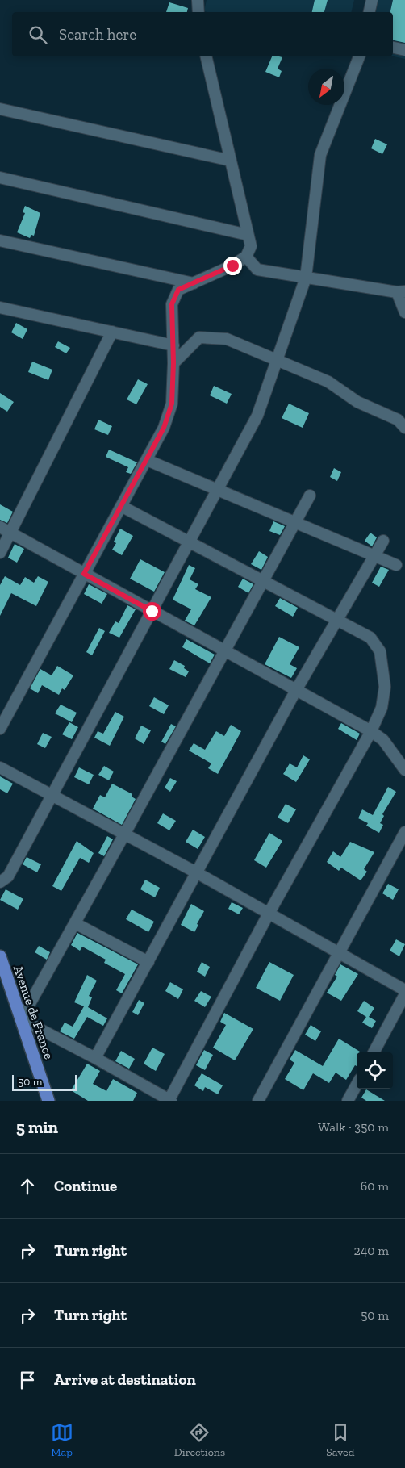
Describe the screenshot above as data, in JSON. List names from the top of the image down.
{
  "streets": {
    "main road": ["Avenue de France"]
  },
  "scale_bar": "50 m",
  "north": "bottom left",
  "page": {
    "search": "Search here",
    "scale": "50 m",
    "heading": ["5 min", "Walk · 350 m"],
    "list": [
      ["Continue", "60 m"],
      ["Turn right", "240 m"],
      ["Turn right", "50 m"],
      "Arrive at destination"
    ],
    "nav": ["Map", "Directions", "Saved"]
  }
}
